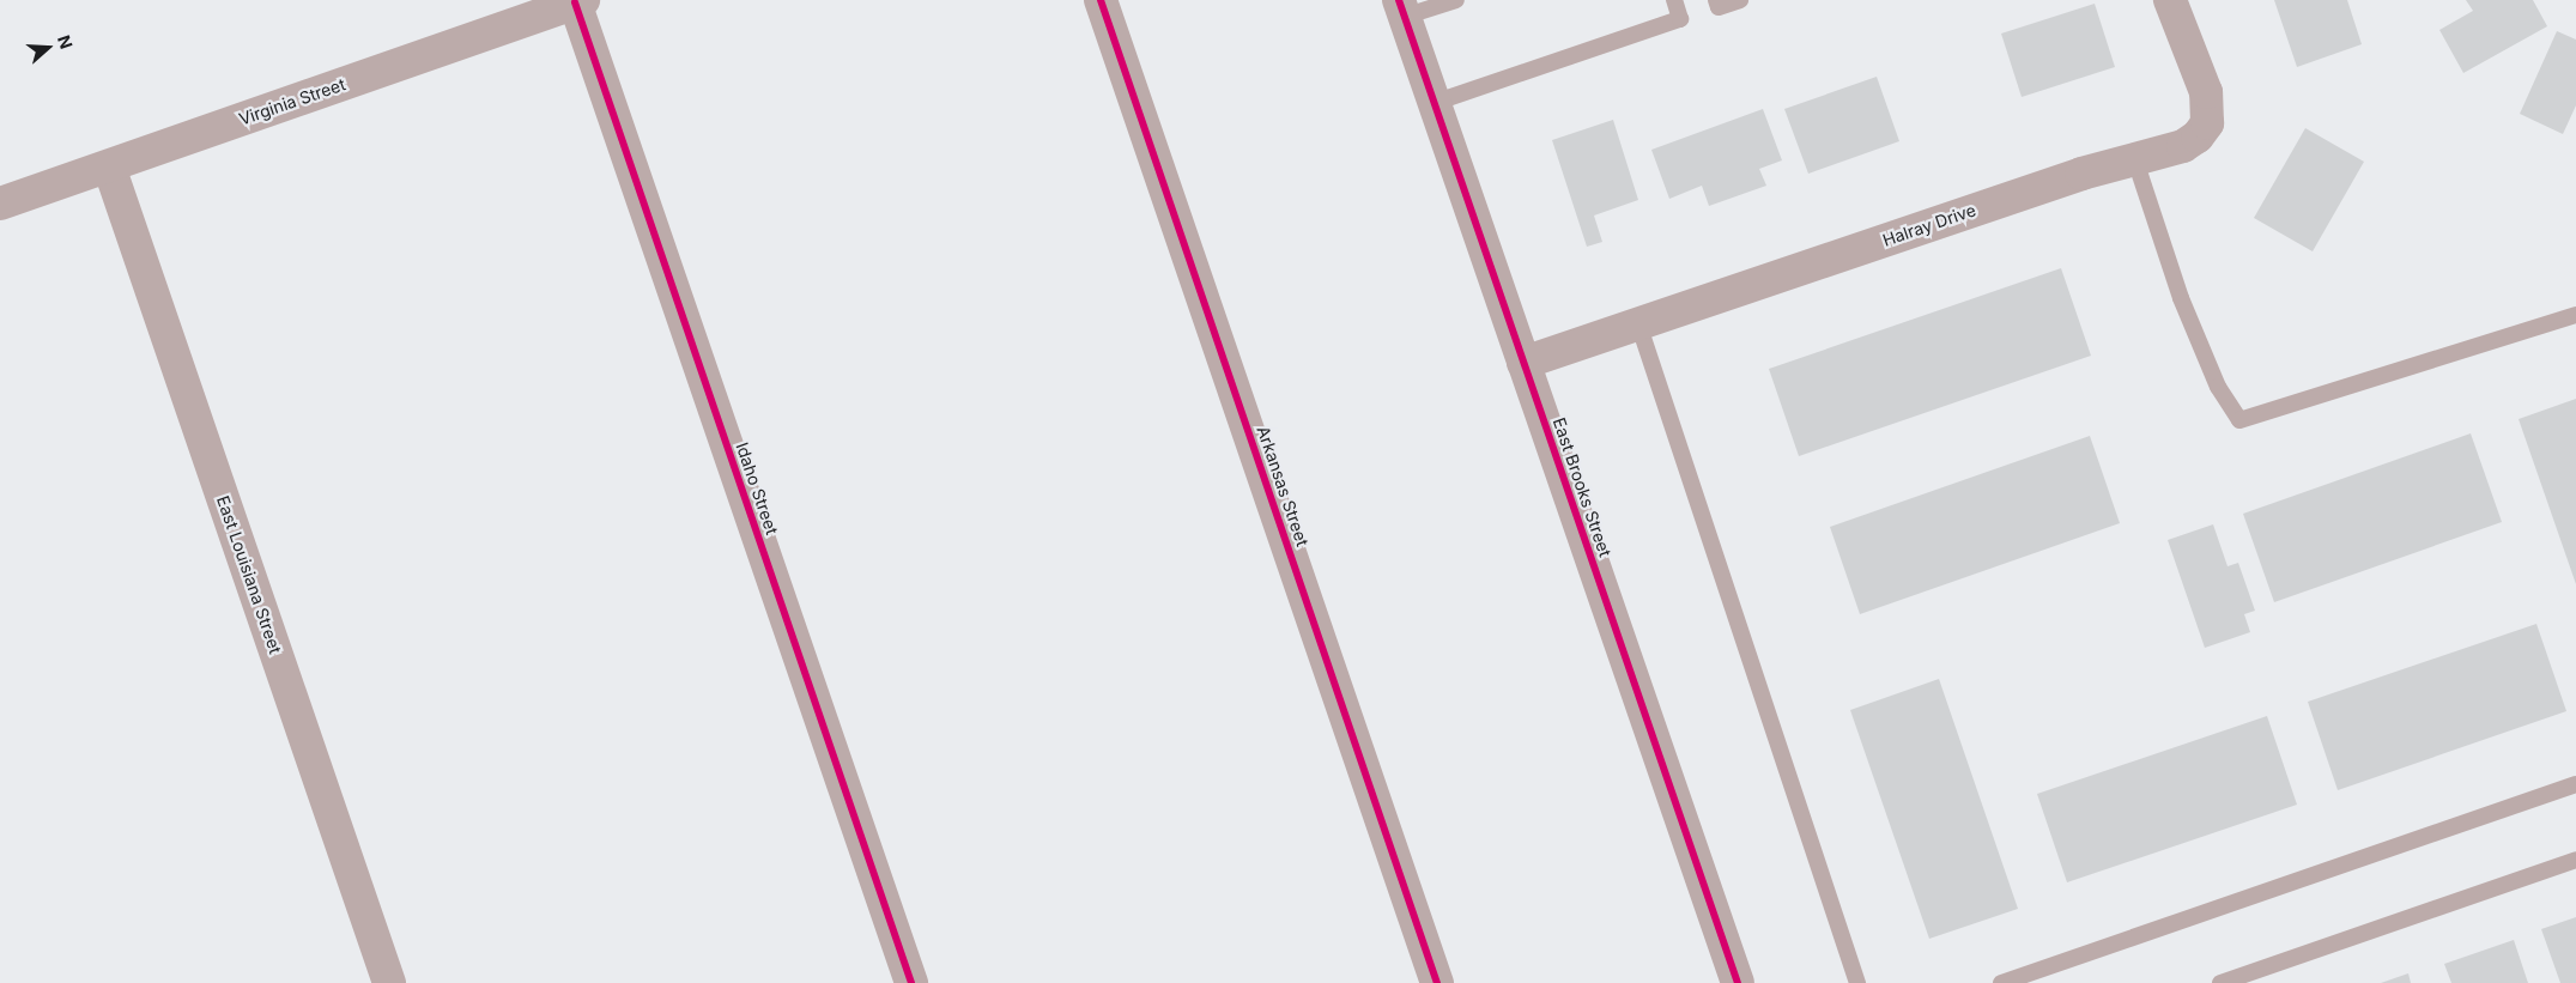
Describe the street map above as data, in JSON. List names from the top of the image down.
{
  "streets": {
    "street": [
      "Virginia Street",
      "Halray Drive",
      "Arkansas Street",
      "East Brooks Street",
      "Idaho Street",
      "East Louisiana Street"
    ]
  },
  "crossings": [
    ["Virginia Street", "Idaho Street"],
    ["Virginia Street", "East Louisiana Street"],
    ["Halray Drive", "East Brooks Street"]
  ],
  "north": "right"
}
